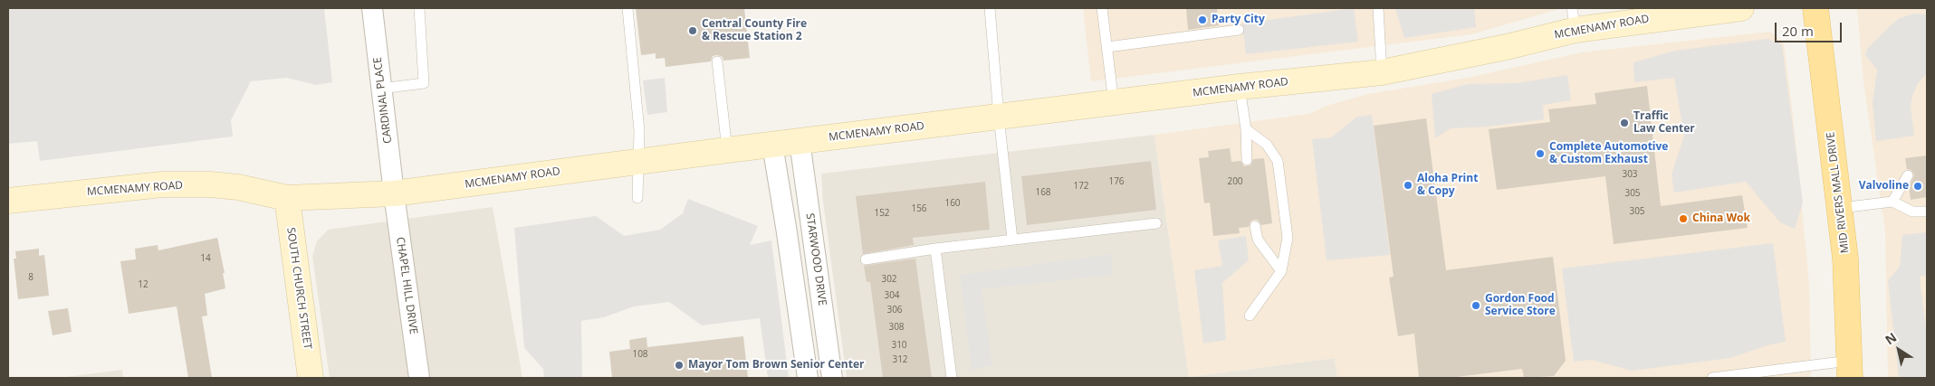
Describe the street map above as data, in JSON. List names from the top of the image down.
{
  "streets": {
    "main road": ["MID RIVERS MALL DRIVE"],
    "street": [
      "MCMENAMY ROAD",
      "CARDINAL PLACE",
      "STARWOOD DRIVE",
      "CHAPEL HILL DRIVE",
      "SOUTH CHURCH STREET"
    ]
  },
  "crossings": [
    ["MCMENAMY ROAD", "CARDINAL PLACE"],
    ["MCMENAMY ROAD", "STARWOOD DRIVE"],
    ["MCMENAMY ROAD", "CHAPEL HILL DRIVE"],
    ["MCMENAMY ROAD", "SOUTH CHURCH STREET"],
    ["CARDINAL PLACE", "CHAPEL HILL DRIVE"]
  ],
  "places": [
    "Party City",
    "Central County Fire & Rescue Station 2",
    "Traffic Law Center",
    "Complete Automotive & Custom Exhaust",
    "Aloha Print & Copy",
    "Valvoline",
    "China Wok",
    "Gordon Food Service Store",
    "Mayor Tom Brown Senior Center"
  ],
  "house_numbers": [
    "303",
    "176",
    "200",
    "172",
    "168",
    "305",
    "160",
    "156",
    "305",
    "152",
    "14",
    "8",
    "302",
    "12",
    "304",
    "306",
    "308",
    "310",
    "108",
    "312"
  ],
  "scale_bar": "20 m",
  "north": "top left"
}
